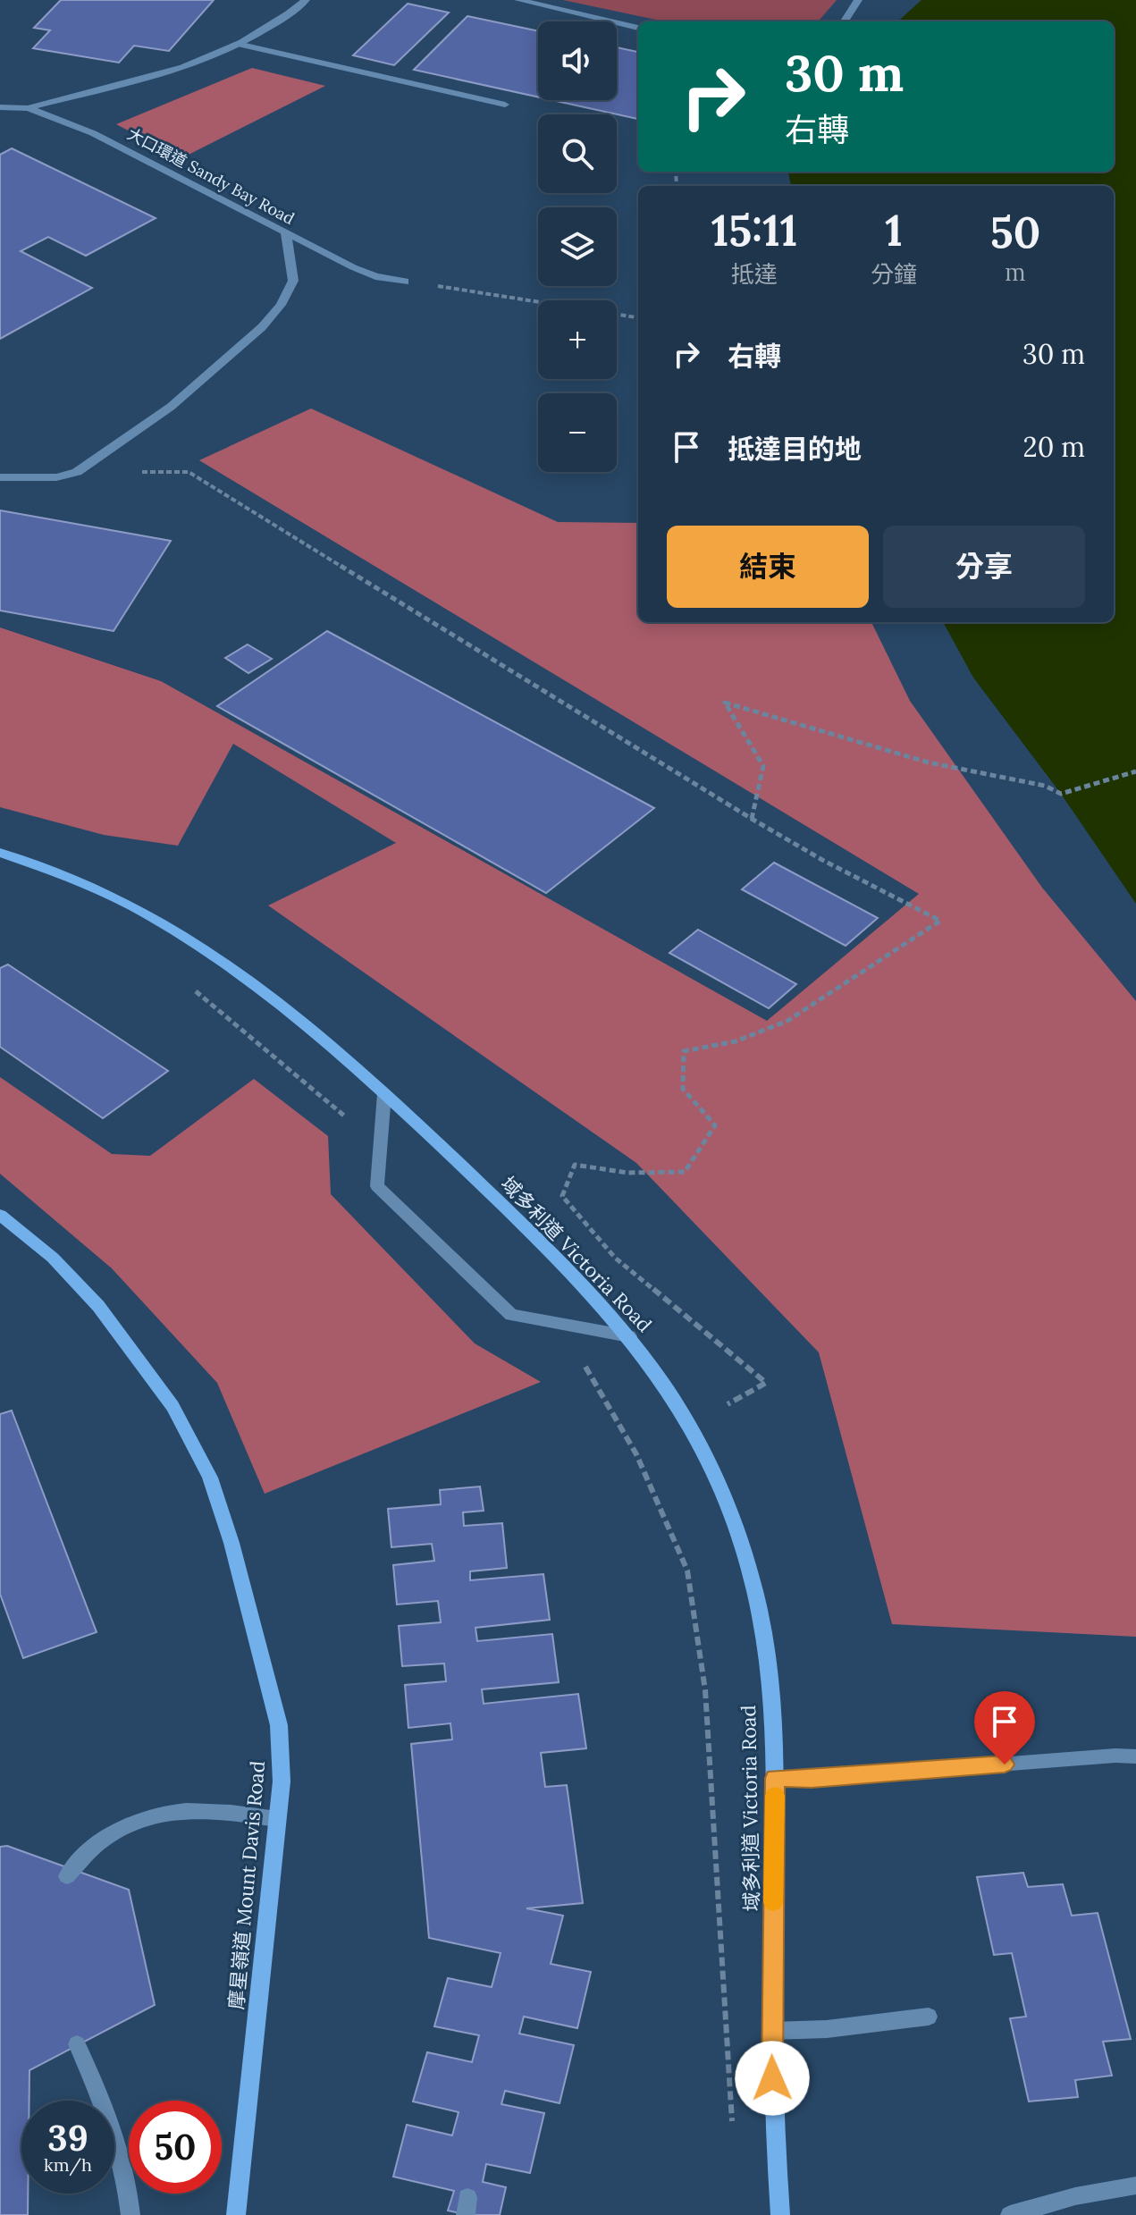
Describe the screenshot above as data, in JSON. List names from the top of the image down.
{
  "streets": {
    "main road": ["域多利道 Victoria Road", "摩星嶺道 Mount Davis Road"],
    "street": ["大口環道 Sandy Bay Road"]
  },
  "page": {
    "map_buttons": ["+", "−"],
    "turn": ["30 m", "右轉"],
    "eta": [
      "15:11",
      "抵達",
      "1",
      "分鐘",
      "50",
      "m"
    ],
    "list": [
      {
        "name": "右轉",
        "value": "30 m"
      },
      {
        "name": "抵達目的地",
        "value": "20 m"
      }
    ],
    "buttons": ["結束", "分享"],
    "speed": "39 km/h",
    "limit": "50"
  }
}
